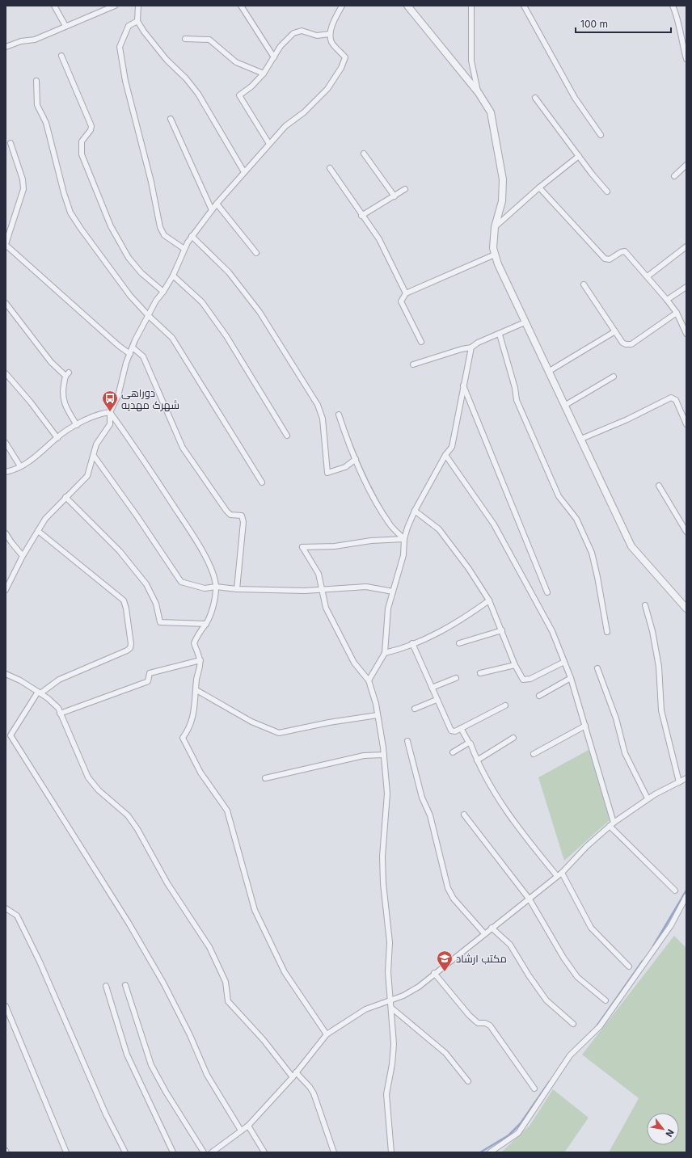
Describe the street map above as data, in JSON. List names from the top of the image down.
{
  "places": {
    "bus stop": ["دوراهی شهرک مهدیه"],
    "school or university": ["مکتب ارشاد"]
  },
  "scale_bar": "100 m",
  "north": "bottom right"
}
